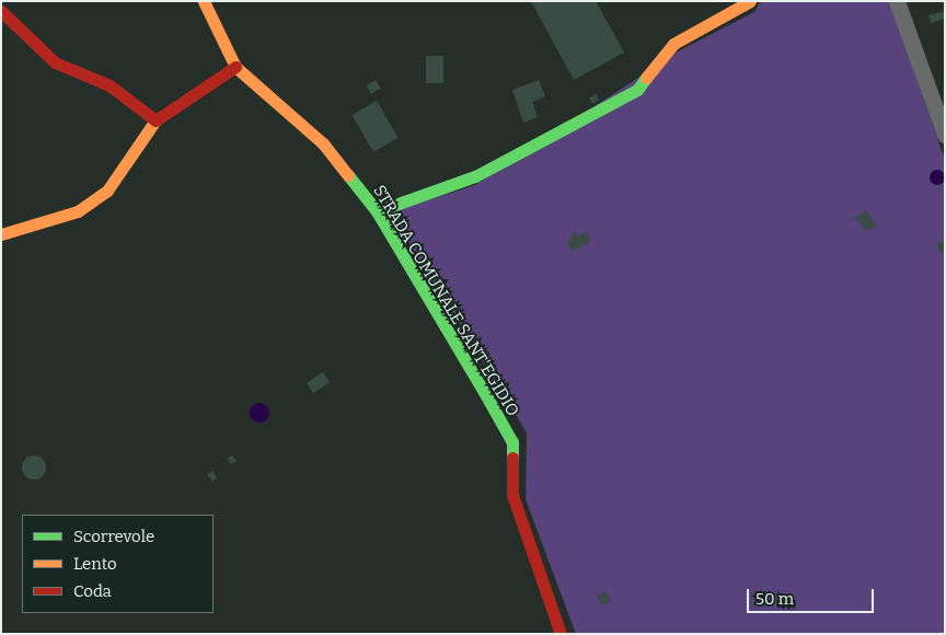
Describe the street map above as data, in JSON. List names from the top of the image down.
{
  "streets": {
    "street": ["STRADA COMUNALE SANT'EGIDIO"]
  },
  "legend": ["Scorrevole", "Lento", "Coda"],
  "scale_bar": "50 m"
}
